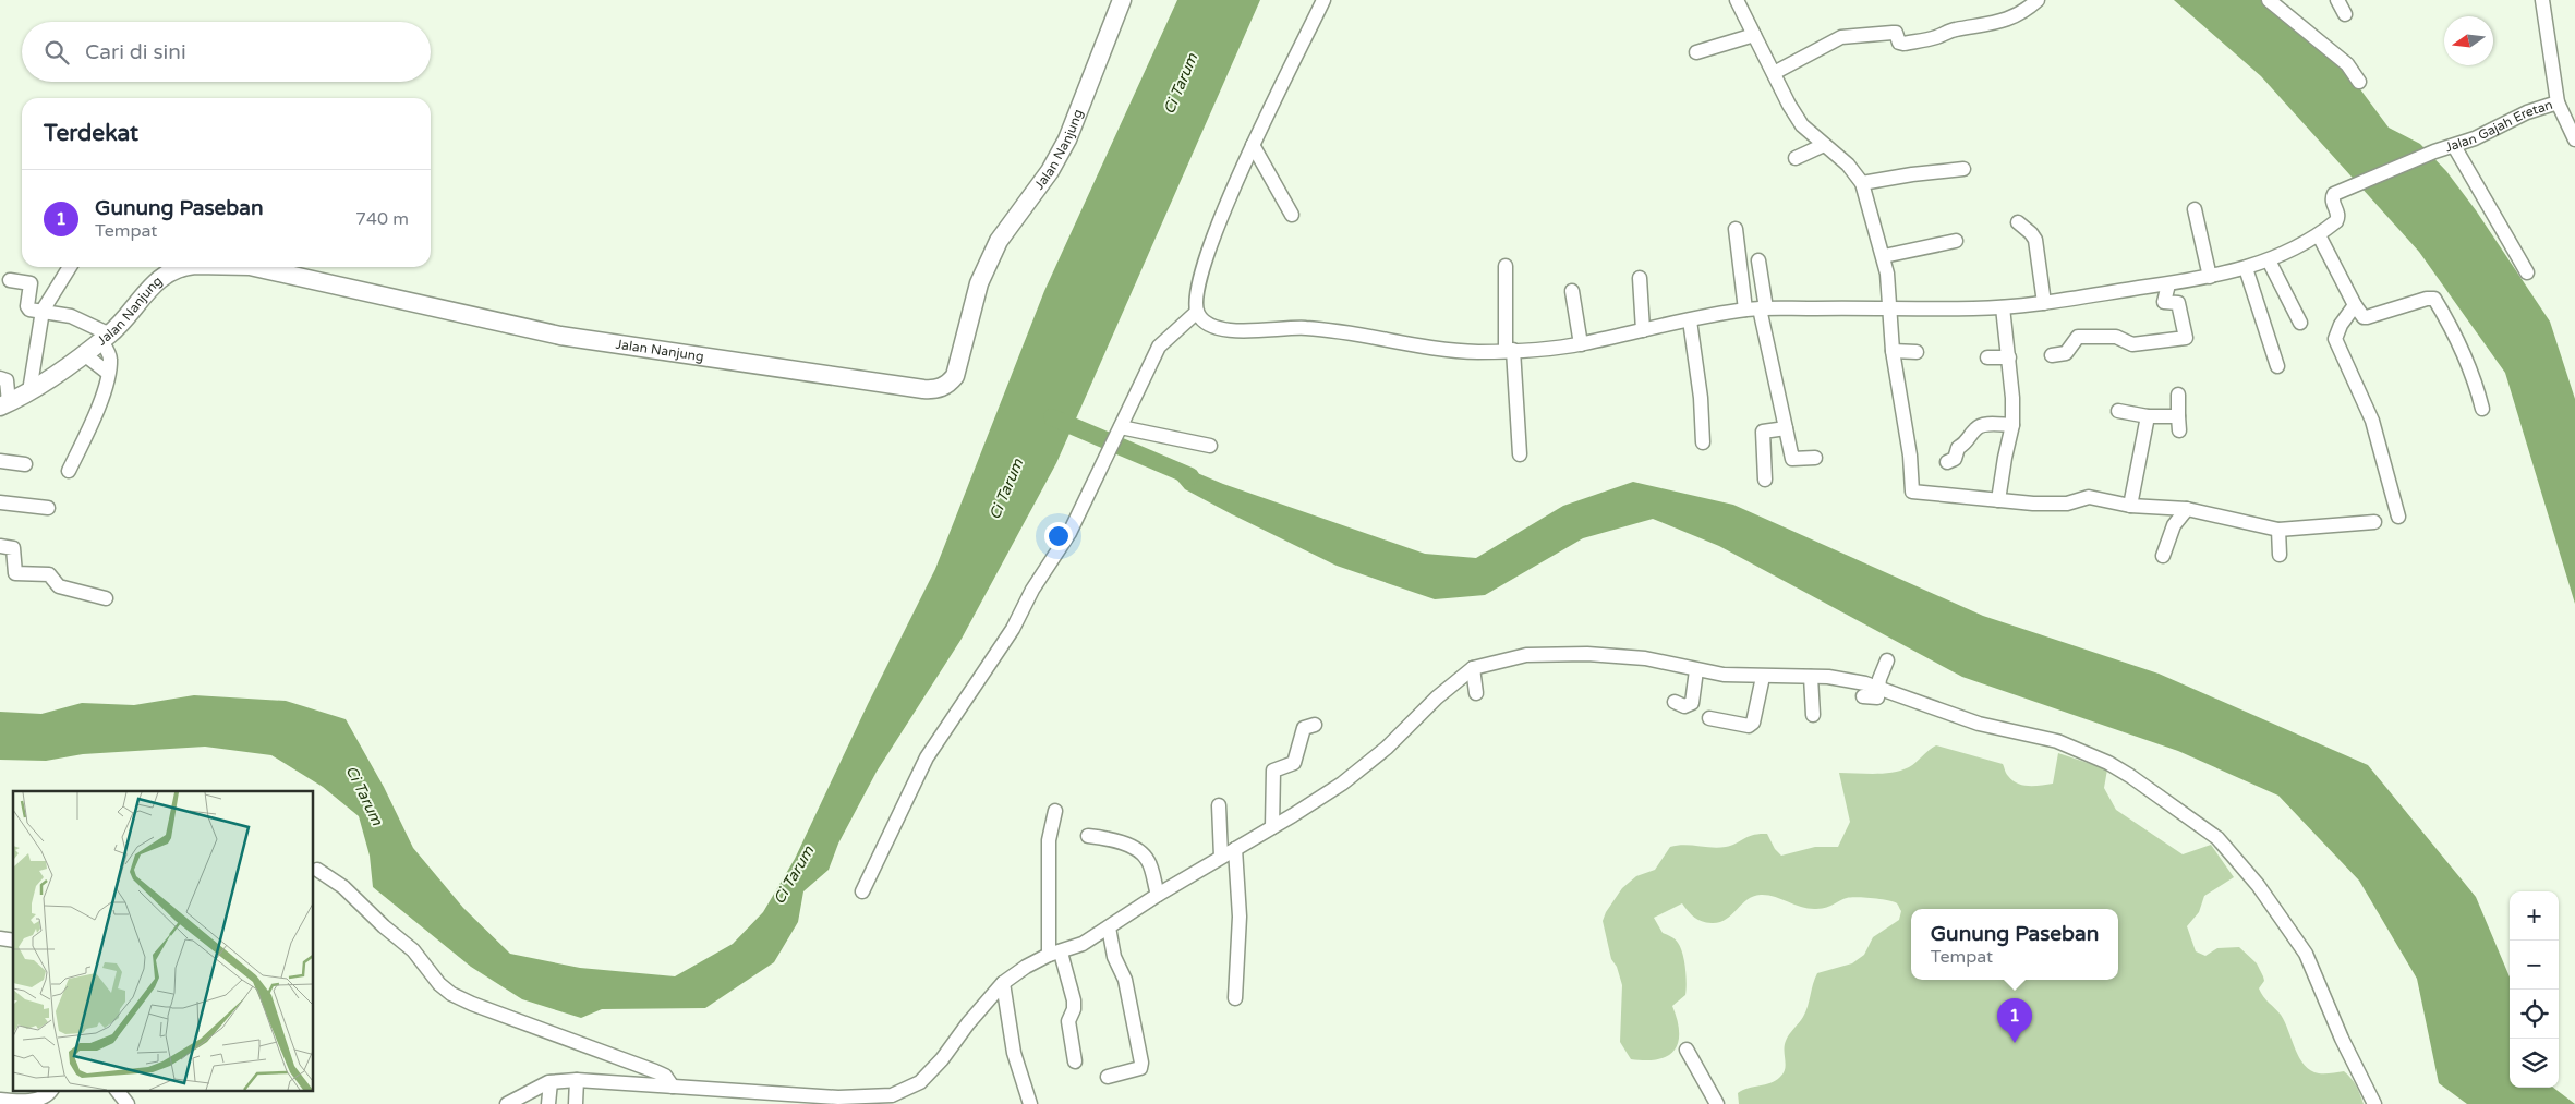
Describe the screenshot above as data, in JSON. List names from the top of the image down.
{
  "streets": {
    "main road": ["Jalan Nanjung"],
    "street": ["Jalan Gajah Eretan"]
  },
  "water": ["Ci Tarum"],
  "north": "left",
  "page": {
    "search": "Cari di sini",
    "heading": "Terdekat",
    "list": [
      {
        "mark": "1",
        "name": "Gunung Paseban",
        "note": "Tempat",
        "value": "740 m"
      }
    ],
    "map_buttons": ["+", "−"],
    "popup": ["Gunung Paseban", "Tempat"],
    "pins": "1"
  }
}
